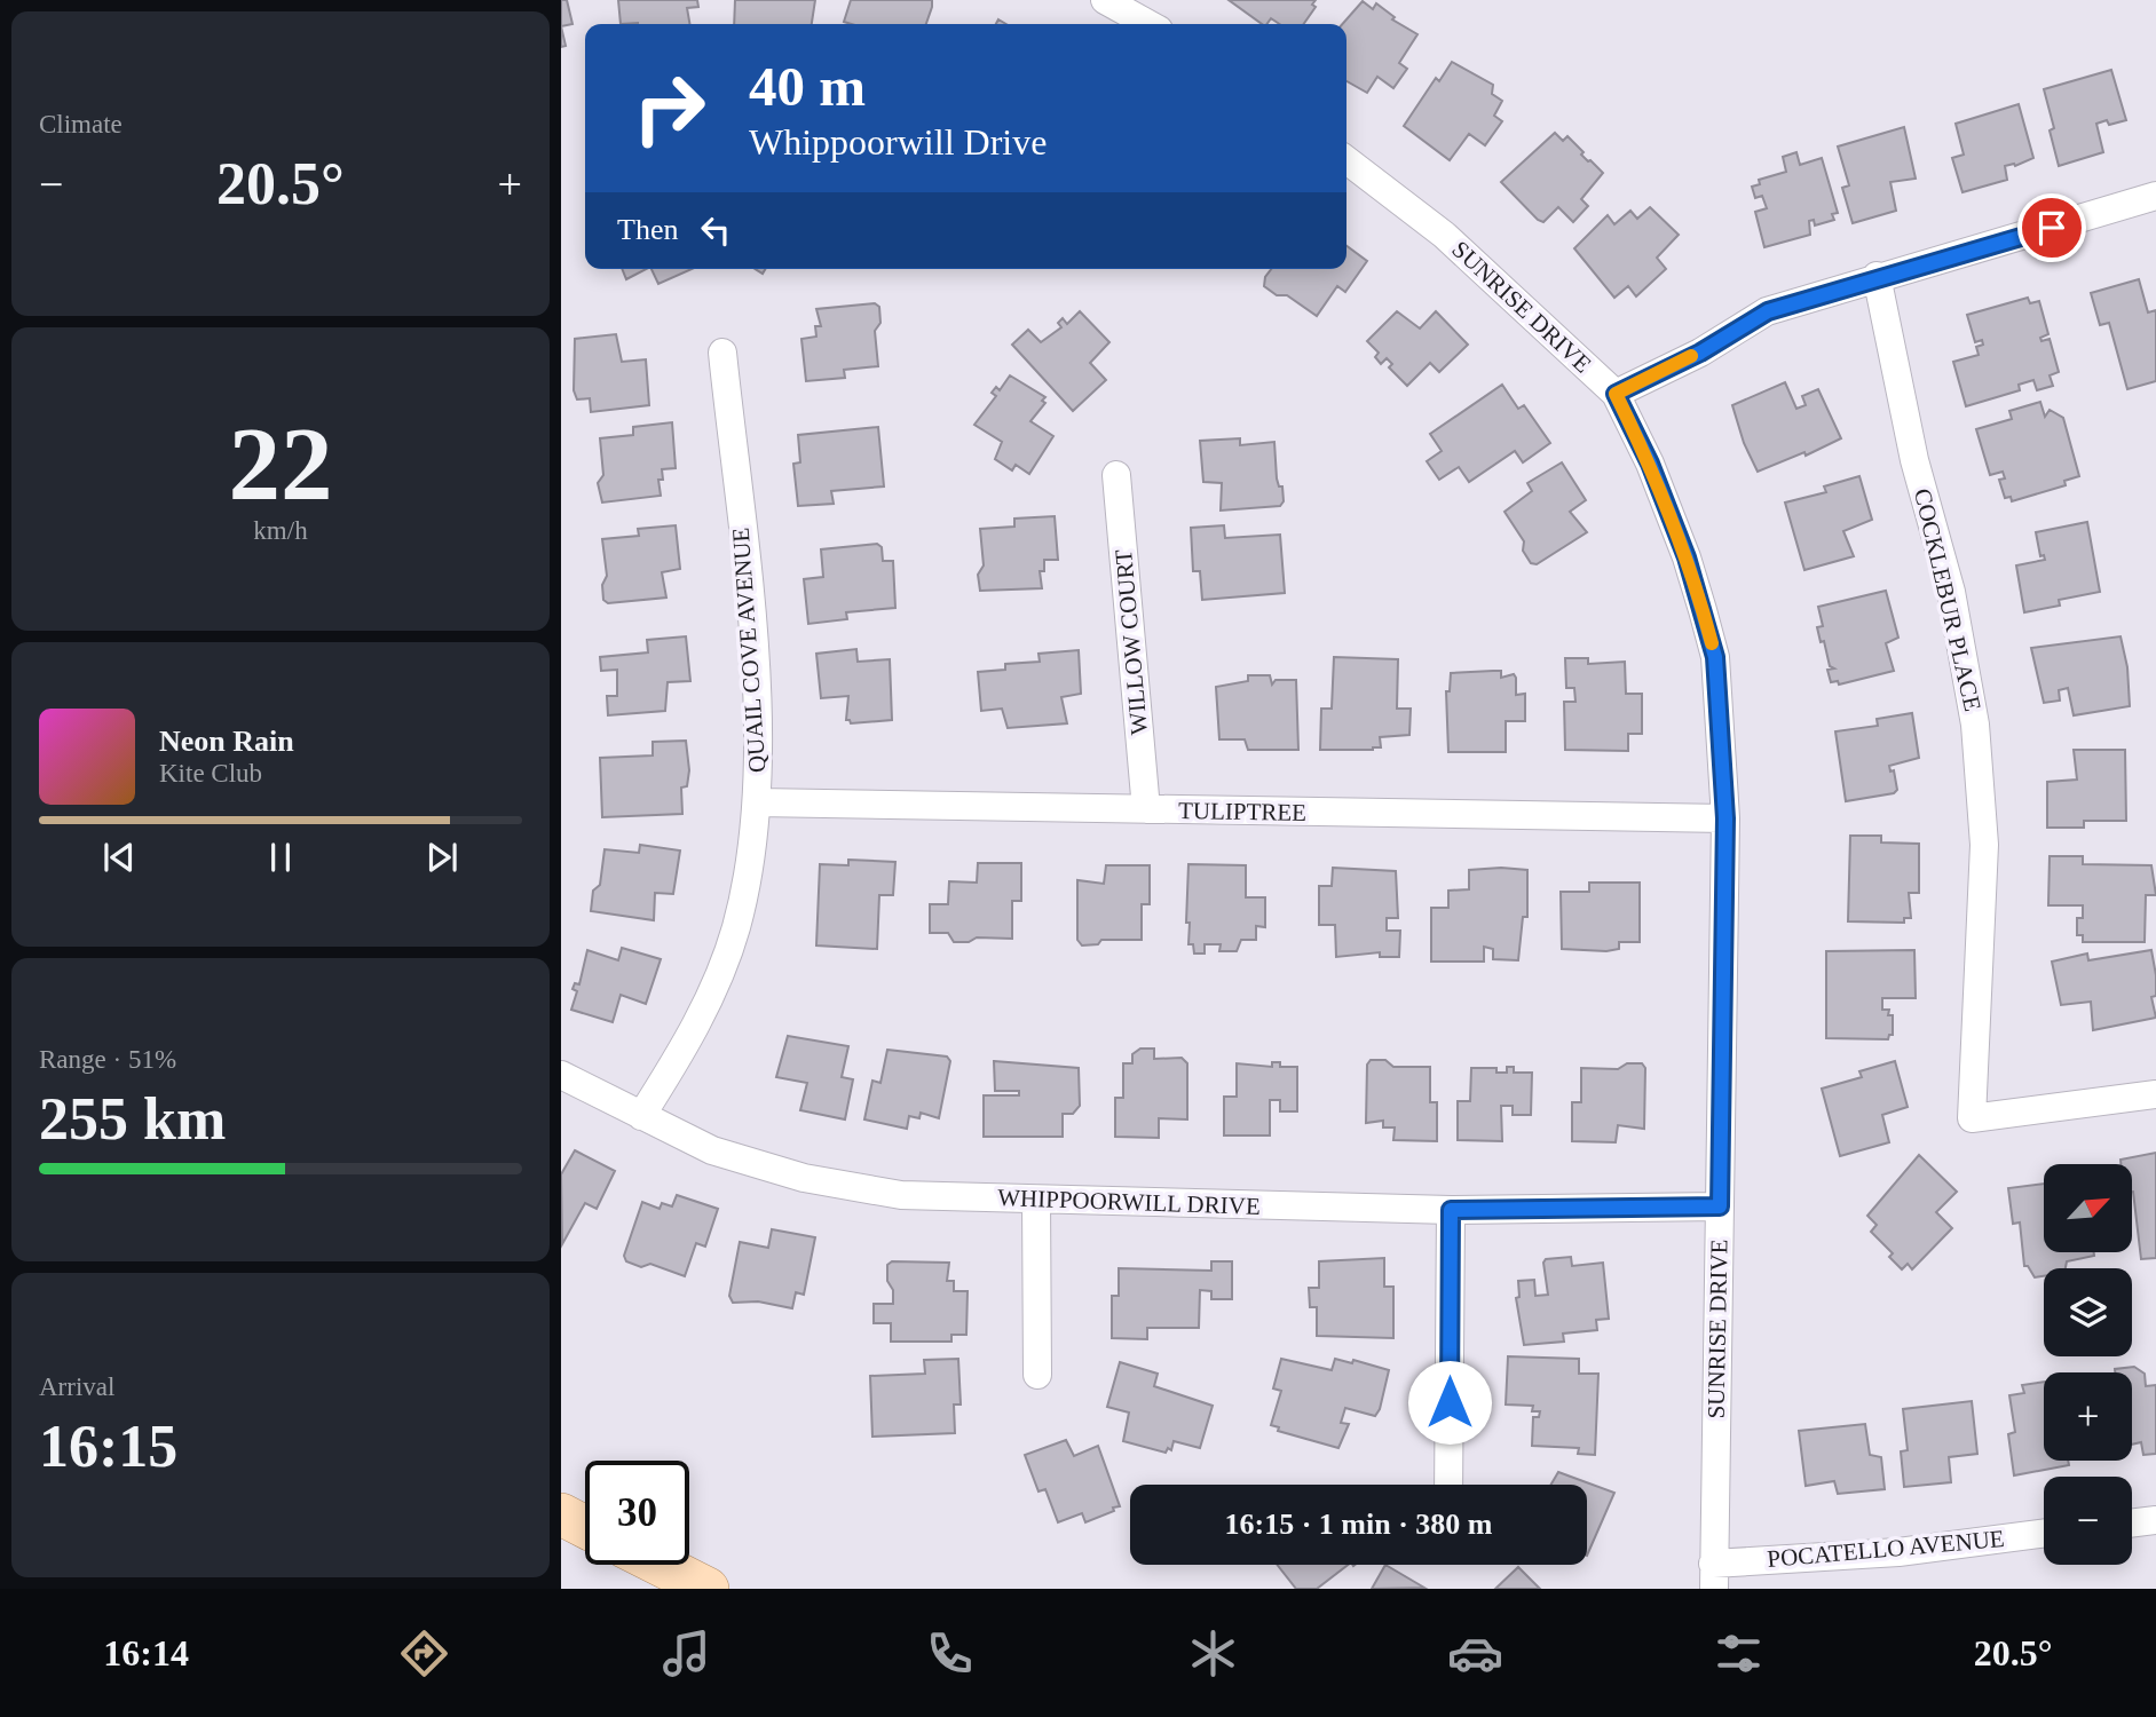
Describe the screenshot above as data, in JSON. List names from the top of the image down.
{
  "streets": {
    "street": [
      "SUNRISE DRIVE",
      "COCKLEBUR PLACE",
      "WILLOW COURT",
      "QUAIL COVE AVENUE",
      "TULIPTREE",
      "WHIPPOORWILL DRIVE",
      "POCATELLO AVENUE"
    ]
  },
  "crossings": [
    ["SUNRISE DRIVE", "TULIPTREE"],
    ["SUNRISE DRIVE", "WHIPPOORWILL DRIVE"],
    ["SUNRISE DRIVE", "POCATELLO AVENUE"],
    ["WILLOW COURT", "TULIPTREE"],
    ["QUAIL COVE AVENUE", "TULIPTREE"],
    ["QUAIL COVE AVENUE", "WHIPPOORWILL DRIVE"]
  ],
  "north": "top right",
  "page": {
    "tile": [
      "Climate",
      ["22", "km/h"],
      ["Range · 51%", "255 km"],
      ["Arrival", "16:15"]
    ],
    "turn": ["40 m", "Whippoorwill Drive"],
    "heat": ["−", "20.5°", "+"],
    "then": "Then",
    "song": ["Neon Rain", "Kite Club"],
    "map_buttons": ["+", "−"],
    "limit": "30",
    "trip": "16:15 · 1 min · 380 m",
    "tabs": ["16:14", "20.5°"]
  }
}
